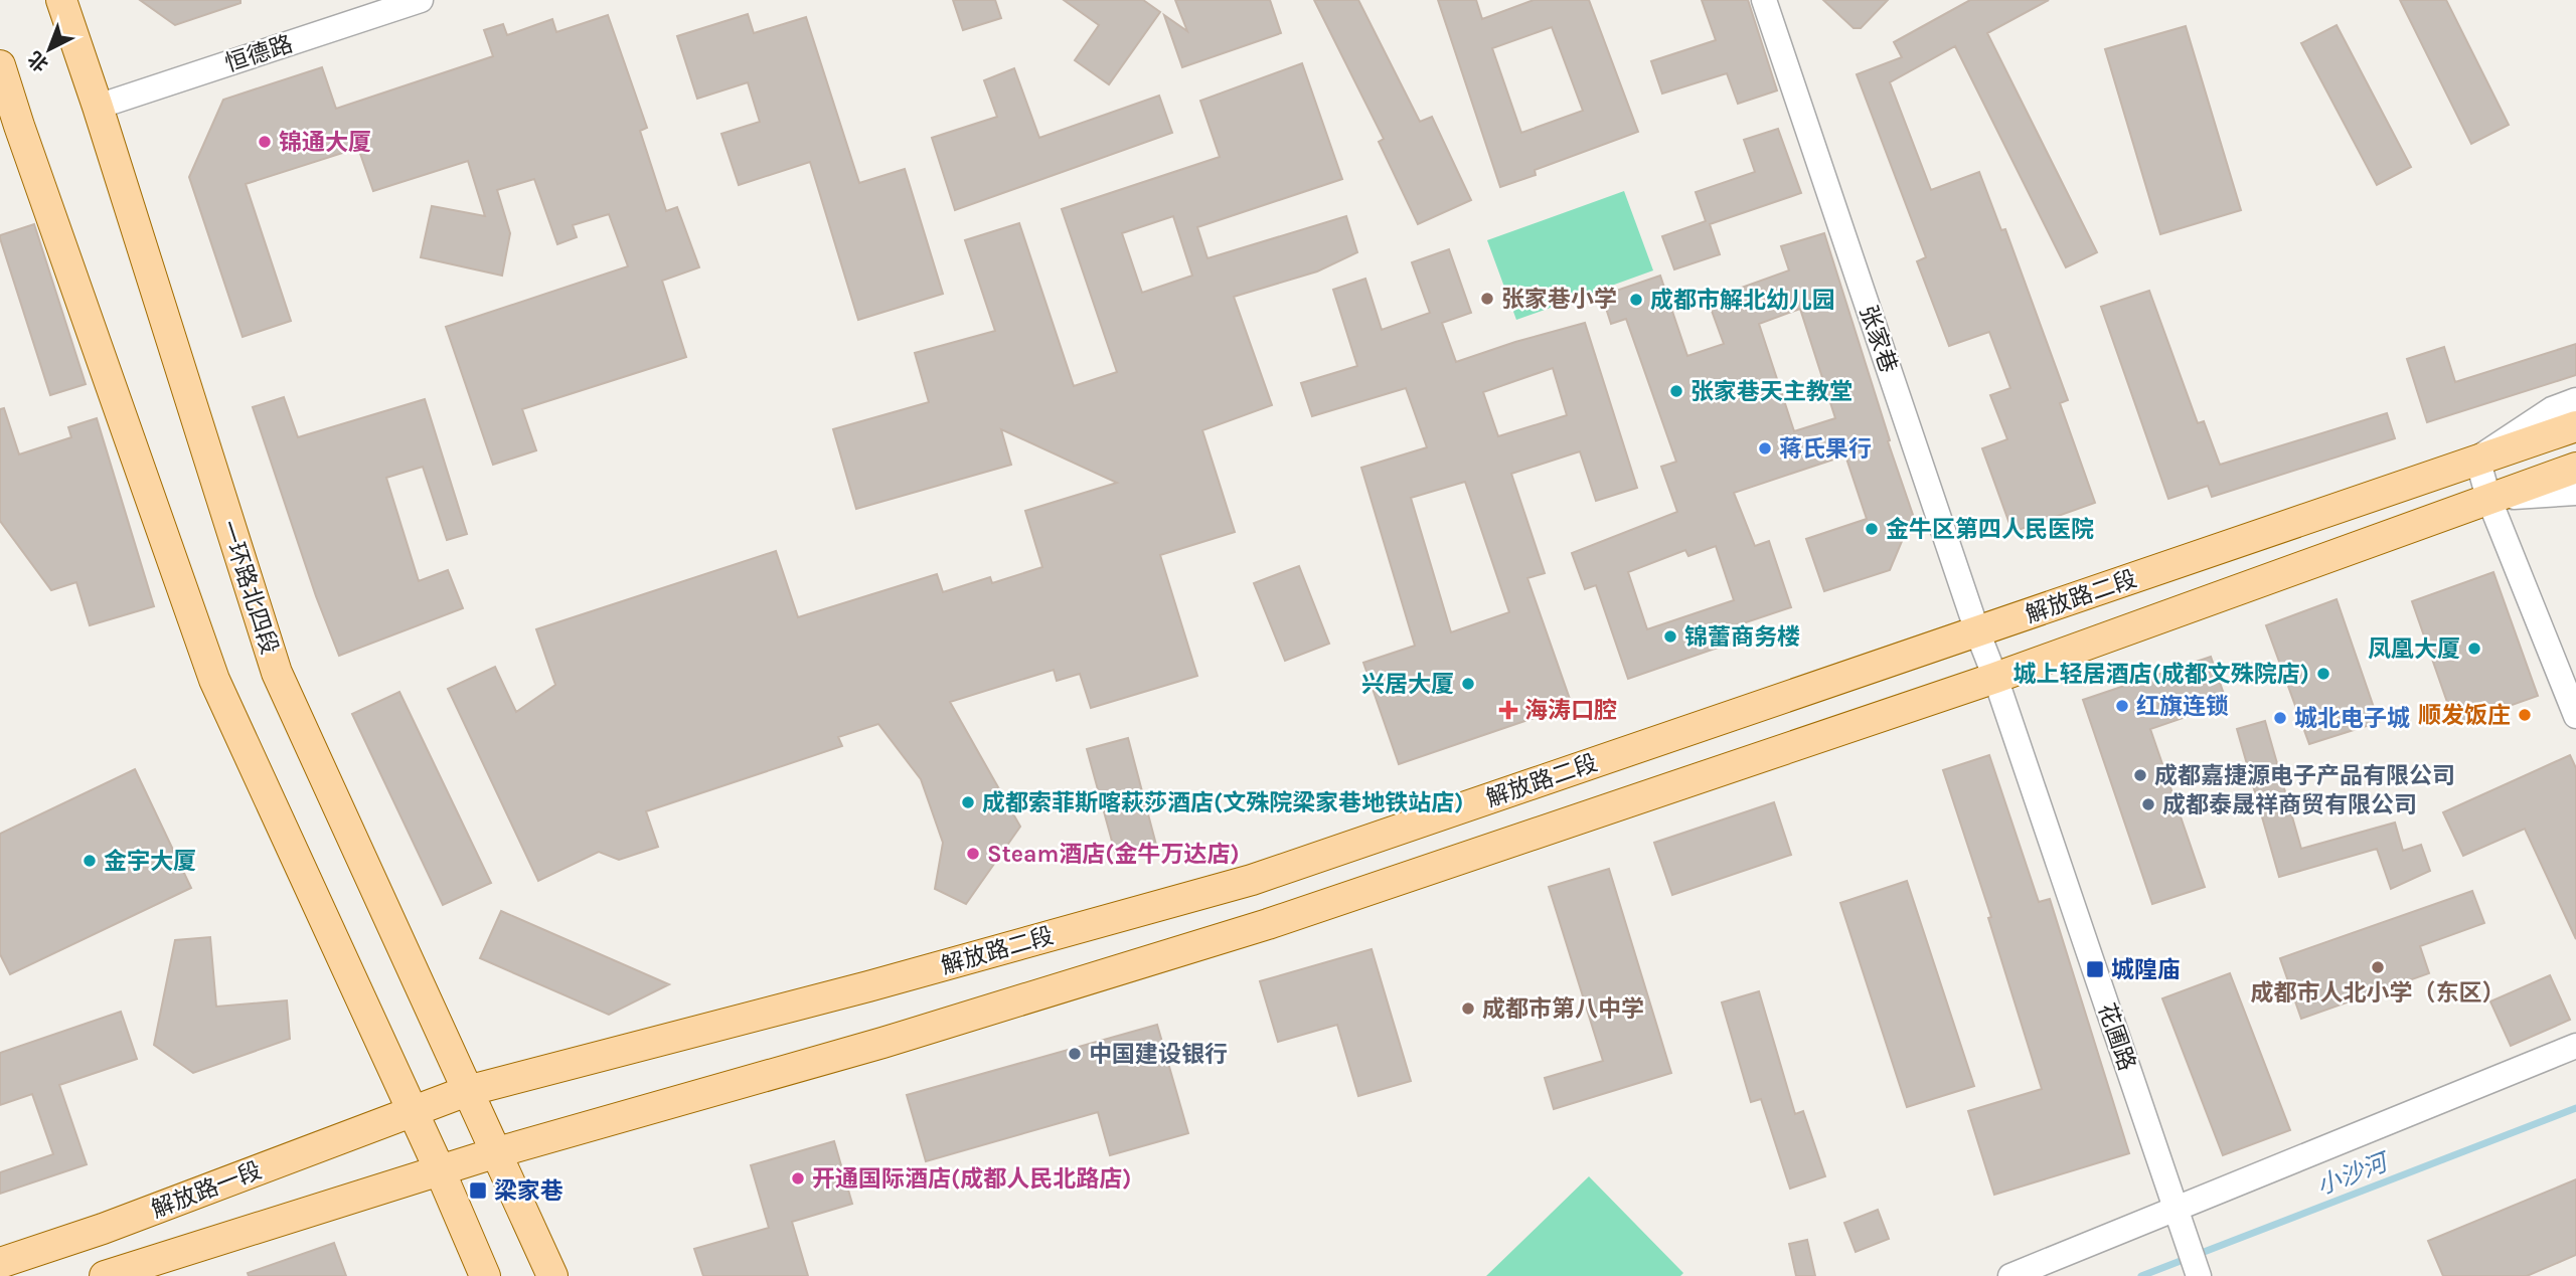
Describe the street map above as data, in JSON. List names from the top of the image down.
{
  "streets": {
    "main road": ["一环路北四段", "解放路二段", "解放路一段"],
    "street": ["恒德路", "张家巷", "花圃路"]
  },
  "crossings": [
    ["恒德路", "一环路北四段"],
    ["张家巷", "解放路二段"],
    ["张家巷", "花圃路"],
    ["一环路北四段", "解放路二段"],
    ["一环路北四段", "解放路一段"],
    ["解放路二段", "花圃路"],
    ["解放路二段", "解放路一段"]
  ],
  "water": ["小沙河"],
  "places": {
    "other": [
      "锦通大厦",
      "张家巷小学",
      "成都市解北幼儿园",
      "张家巷天主教堂",
      "蒋氏果行",
      "金牛区第四人民医院",
      "锦蕾商务楼",
      "凤凰大厦",
      "城上轻居酒店(成都文殊院店)",
      "兴居大厦",
      "红旗连锁",
      "顺发饭庄",
      "城北电子城",
      "成都嘉捷源电子产品有限公司",
      "成都索菲斯喀萩莎酒店(文殊院梁家巷地铁站店)",
      "成都泰晟祥商贸有限公司",
      "Steam酒店(金牛万达店)",
      "金宇大厦",
      "成都市人北小学（东区）",
      "成都市第八中学",
      "中国建设银行",
      "开通国际酒店(成都人民北路店)"
    ],
    "health": ["海涛口腔"],
    "transit": ["城隍庙", "梁家巷"]
  },
  "north": "bottom left"
}
